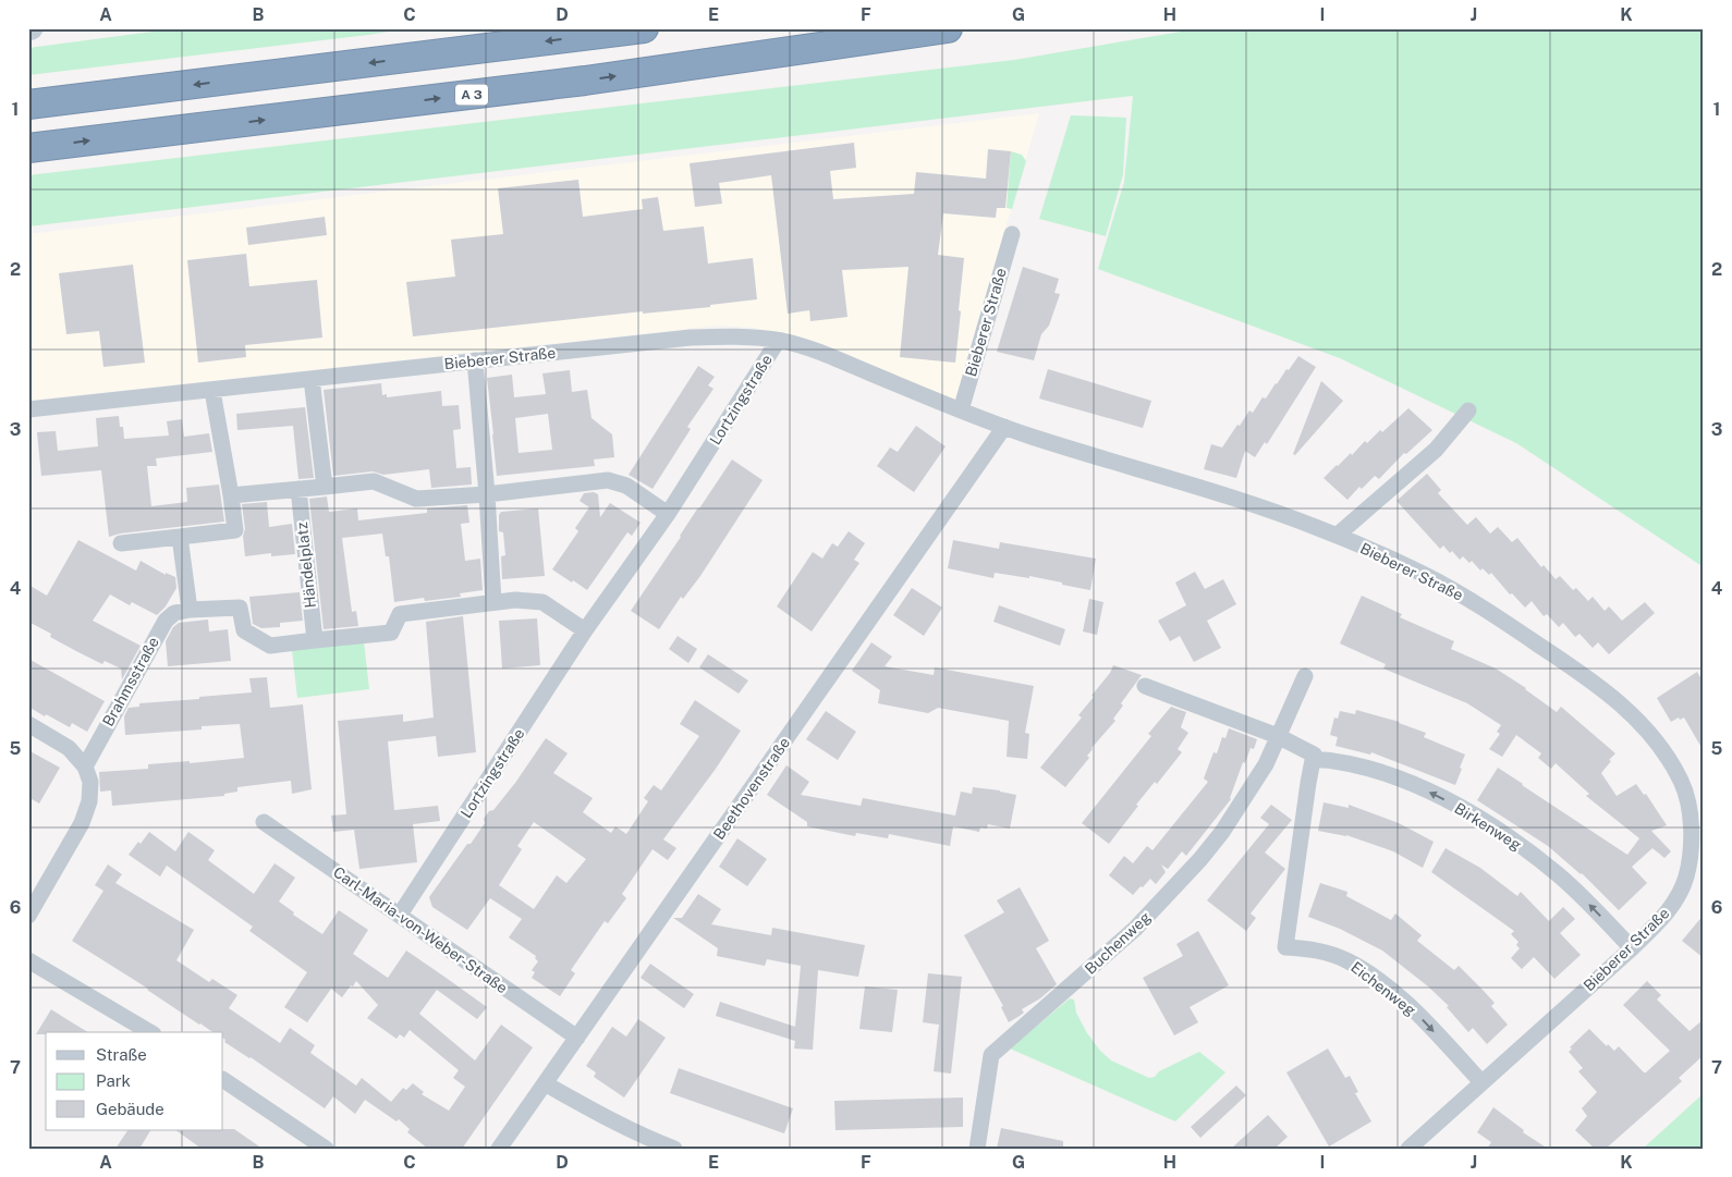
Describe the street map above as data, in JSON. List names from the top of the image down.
{
  "streets": {
    "highway": ["A 3"],
    "street": [
      "Bieberer Straße",
      "Lortzingstraße",
      "Händelplatz",
      "Brahmsstraße",
      "Beethovenstraße",
      "Birkenweg",
      "Carl-Maria-von-Weber-Straße",
      "Buchenweg",
      "Eichenweg"
    ]
  },
  "crossings": [
    ["Bieberer Straße", "Lortzingstraße"],
    ["Bieberer Straße", "Beethovenstraße"],
    ["Bieberer Straße", "Birkenweg"],
    ["Bieberer Straße", "Eichenweg"],
    ["Lortzingstraße", "Carl-Maria-von-Weber-Straße"],
    ["Beethovenstraße", "Carl-Maria-von-Weber-Straße"],
    ["Birkenweg", "Eichenweg"]
  ],
  "one_way": ["Birkenweg", "Eichenweg"],
  "legend": ["Straße", "Park", "Gebäude"],
  "grid": {
    "columns": [
      "A",
      "B",
      "C",
      "D",
      "E",
      "F",
      "G",
      "H",
      "I",
      "J",
      "K"
    ],
    "rows": [
      "1",
      "2",
      "3",
      "4",
      "5",
      "6",
      "7"
    ]
  }
}
